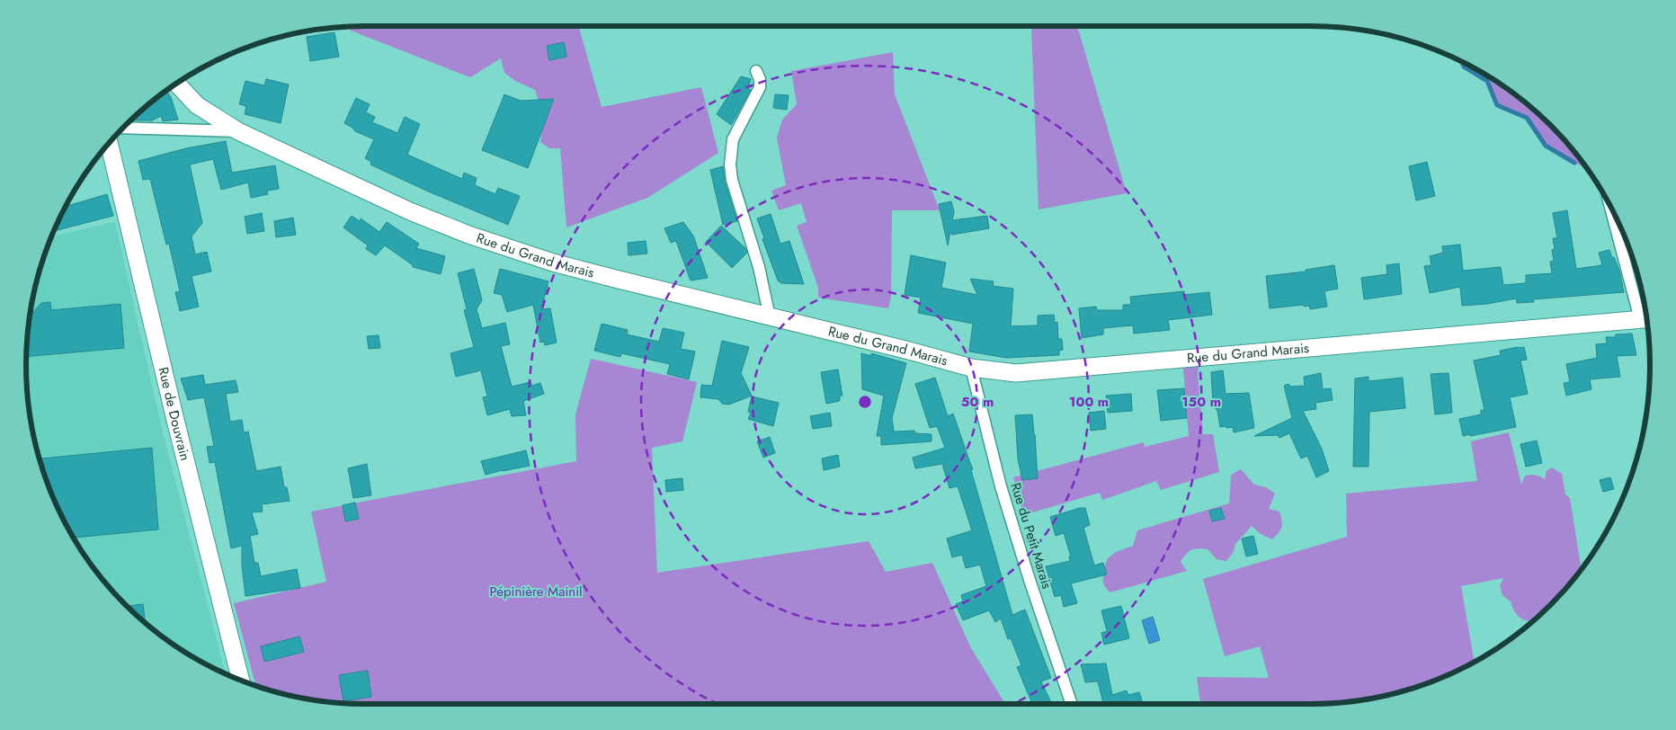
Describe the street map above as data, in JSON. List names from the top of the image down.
{
  "streets": {
    "street": ["Rue du Grand Marais", "Rue de Douvrain", "Rue du Petit Marais"]
  },
  "crossings": [
    ["Rue du Grand Marais", "Rue du Petit Marais"]
  ],
  "parks": ["Pépinière Mainil"],
  "rings": ["50 m", "100 m", "150 m"]
}
